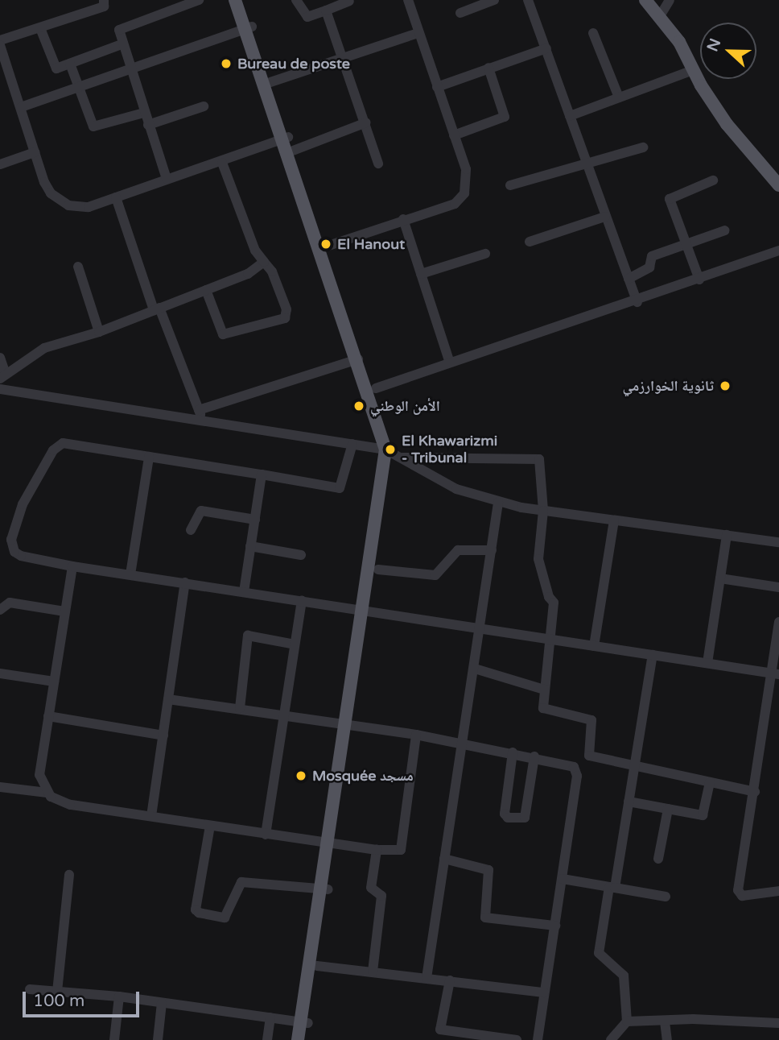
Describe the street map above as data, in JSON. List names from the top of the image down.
{
  "places": [
    "Bureau de poste",
    "El Hanout",
    "ثانوية الخوارزمي",
    "الأمن الوطني",
    "El Khawarizmi - Tribunal",
    "Mosquée مسجد"
  ],
  "scale_bar": "100 m",
  "north": "left"
}
